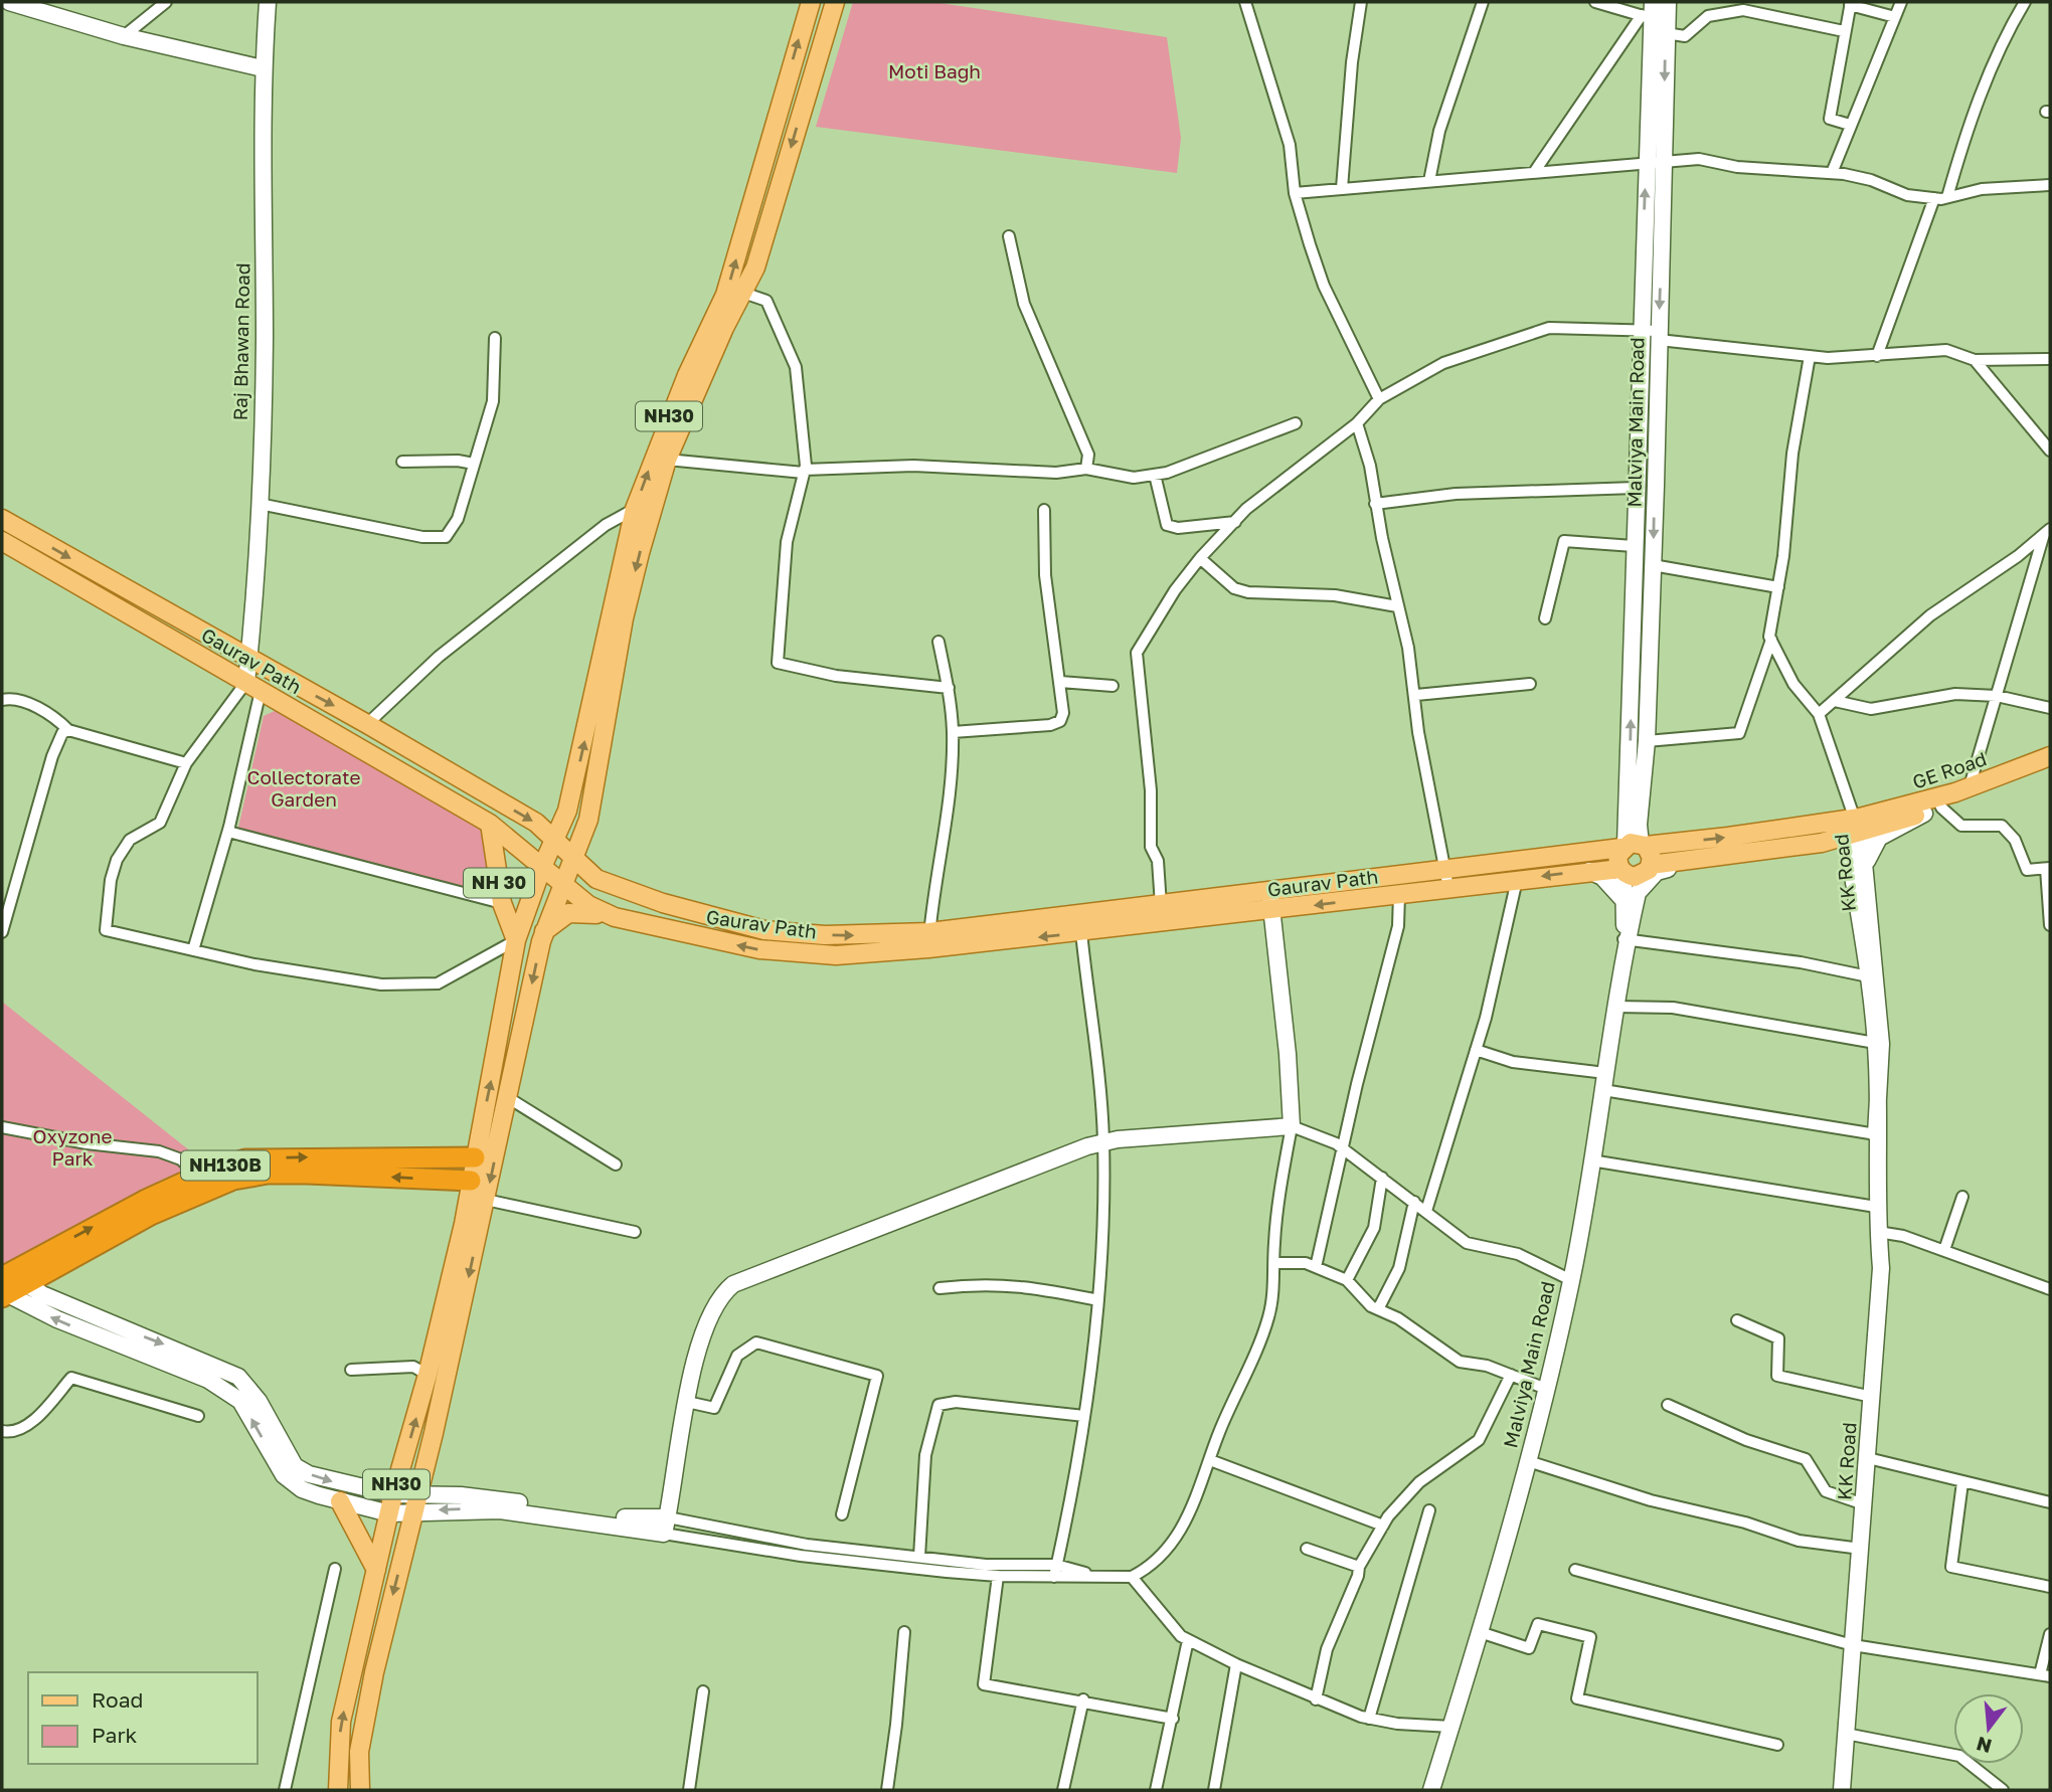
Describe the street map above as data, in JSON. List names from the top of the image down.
{
  "streets": {
    "highway": ["NH130B"],
    "main road": [
      "NH30",
      "Gaurav Path",
      "GE Road",
      "NH 30"
    ],
    "street": ["Raj Bhawan Road", "Malviya Main Road", "KK Road"]
  },
  "crossings": [
    ["Raj Bhawan Road", "Gaurav Path"],
    ["NH30", "Gaurav Path"],
    ["NH30", "NH 30"],
    ["NH30", "NH130B"],
    ["Malviya Main Road", "Gaurav Path"],
    ["Gaurav Path", "NH 30"],
    ["GE Road", "KK Road"]
  ],
  "parks": ["Moti Bagh", "Collectorate Garden", "Oxyzone Park"],
  "legend": ["Road", "Park"],
  "north": "bottom"
}
